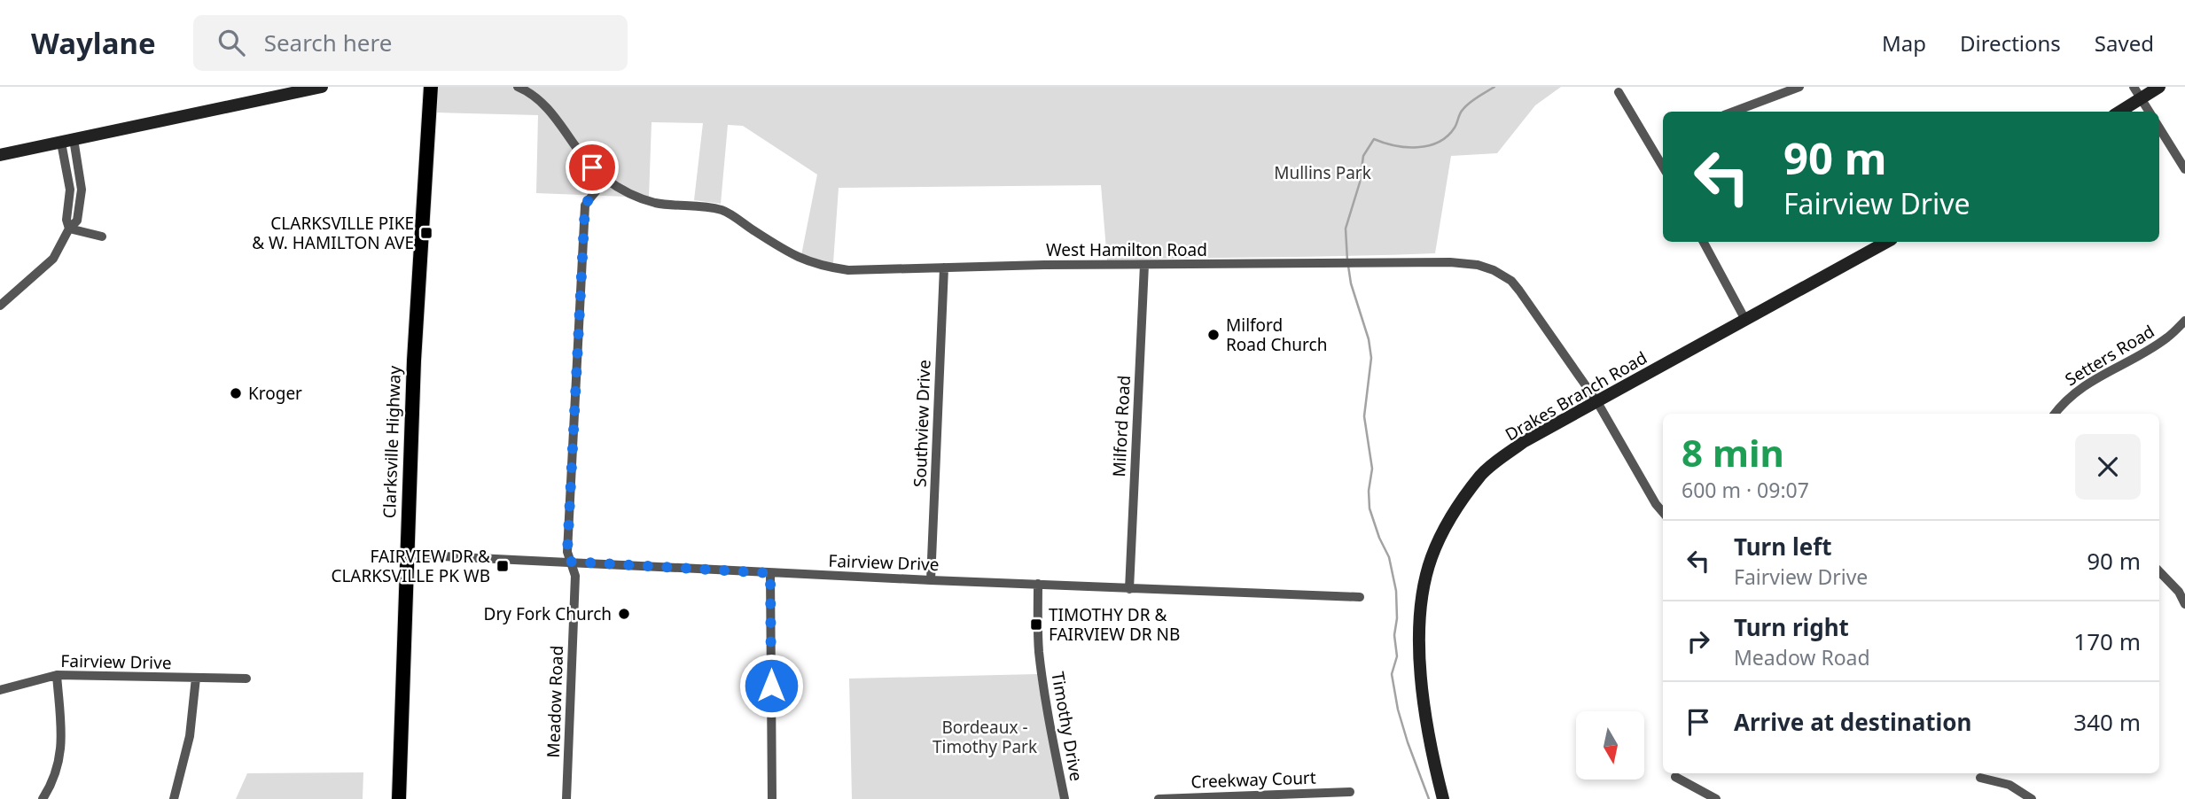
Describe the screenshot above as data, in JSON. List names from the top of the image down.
{
  "streets": {
    "main road": ["Clarksville Highway"],
    "street": [
      "West Hamilton Road",
      "Setters Road",
      "Drakes Branch Road",
      "Southview Drive",
      "Milford Road",
      "Fairview Drive",
      "Meadow Road",
      "Timothy Drive",
      "Creekway Court"
    ]
  },
  "crossings": [
    ["West Hamilton Road", "Drakes Branch Road"],
    ["West Hamilton Road", "Southview Drive"],
    ["West Hamilton Road", "Milford Road"],
    ["West Hamilton Road", "Meadow Road"],
    ["Southview Drive", "Fairview Drive"],
    ["Milford Road", "Fairview Drive"],
    ["Clarksville Highway", "Fairview Drive"],
    ["Fairview Drive", "Meadow Road"],
    ["Fairview Drive", "Timothy Drive"]
  ],
  "parks": ["Mullins Park", "Bordeaux - Timothy Park"],
  "places": {
    "transit": ["CLARKSVILLE PIKE & W. HAMILTON AVE", "FAIRVIEW DR & CLARKSVILLE PK WB", "TIMOTHY DR & FAIRVIEW DR NB"],
    "other": ["Milford Road Church", "Kroger", "Dry Fork Church"]
  },
  "north": "bottom",
  "page": {
    "header": "Waylane",
    "search": "Search here",
    "nav": ["Map", "Directions", "Saved"],
    "turn": ["90 m", "Fairview Drive"],
    "heading": ["8 min", "600 m · 09:07"],
    "list": [
      {
        "name": "Turn left",
        "note": "Fairview Drive",
        "value": "90 m"
      },
      {
        "name": "Turn right",
        "note": "Meadow Road",
        "value": "170 m"
      },
      {
        "name": "Arrive at destination",
        "value": "340 m"
      }
    ]
  }
}
